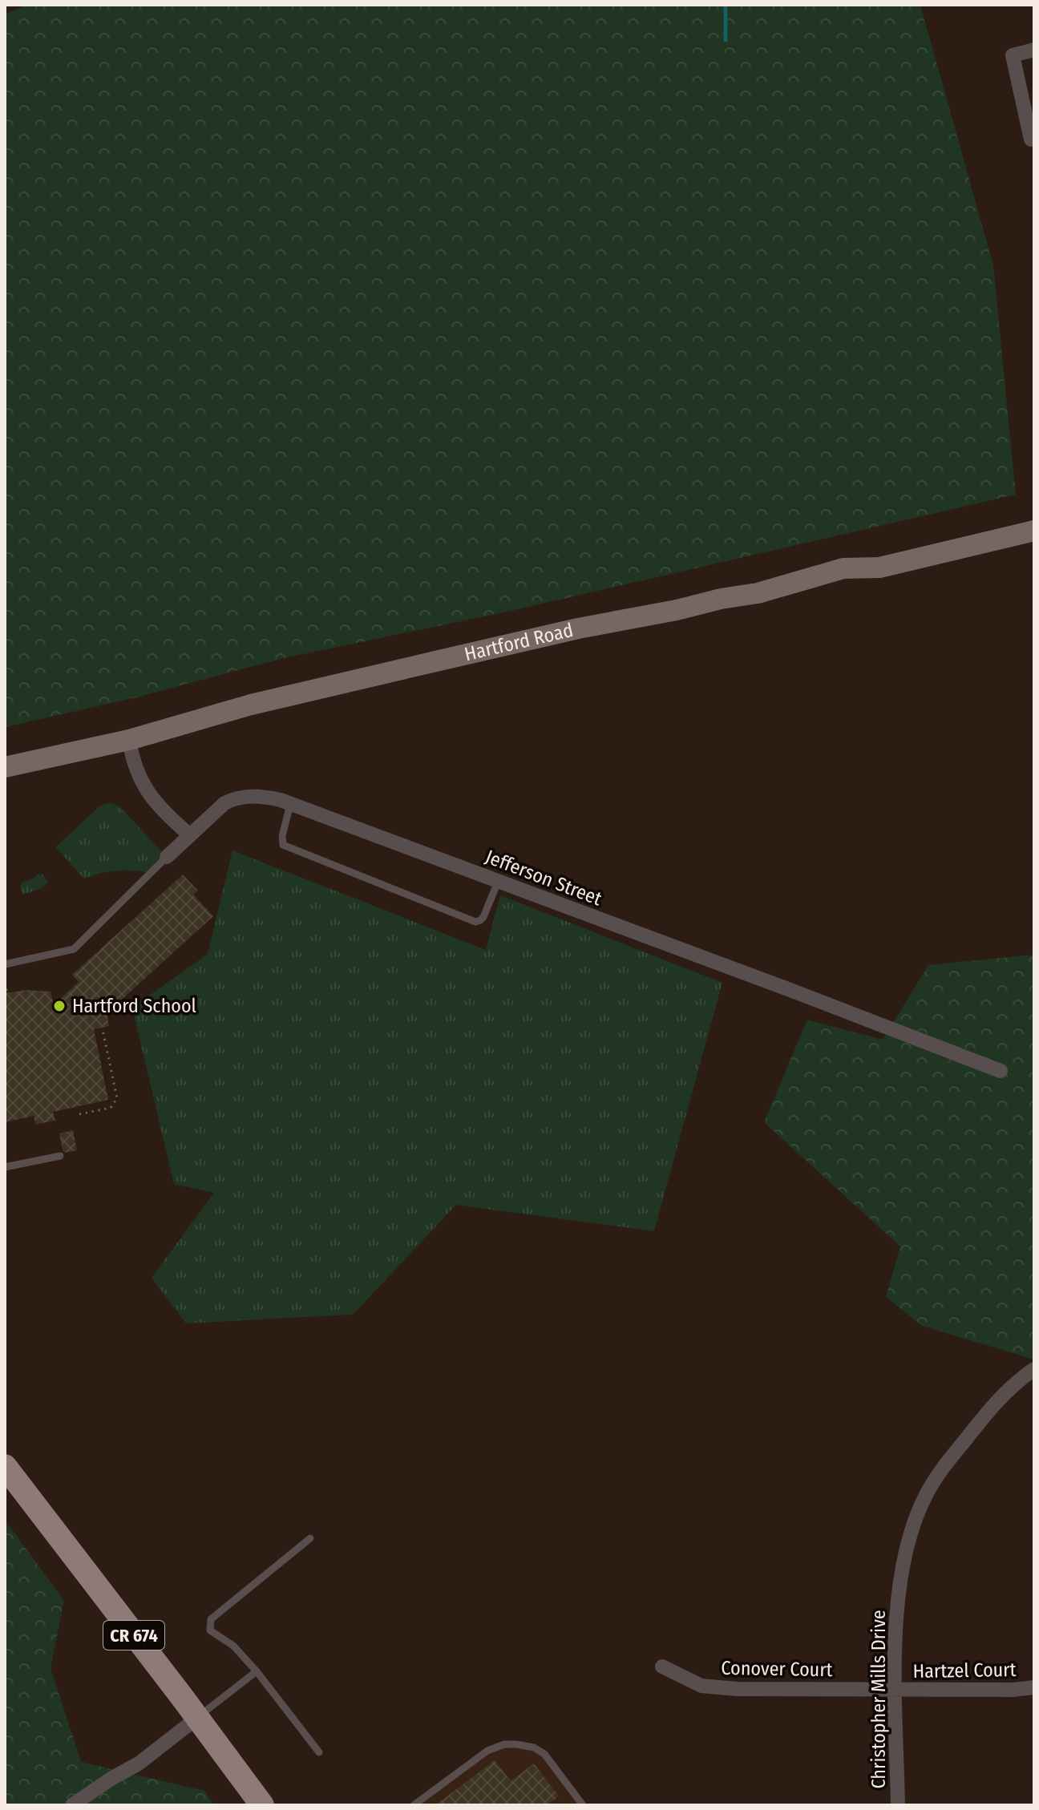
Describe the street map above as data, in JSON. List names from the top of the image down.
{
  "streets": {
    "main road": ["CR 674"],
    "street": [
      "Hartford Road",
      "Jefferson Street",
      "Conover Court",
      "Hartzel Court",
      "Christopher Mills Drive"
    ]
  },
  "crossings": [
    ["Conover Court", "Hartzel Court"],
    ["Conover Court", "Christopher Mills Drive"],
    ["Hartzel Court", "Christopher Mills Drive"]
  ],
  "places": ["Hartford School"]
}
